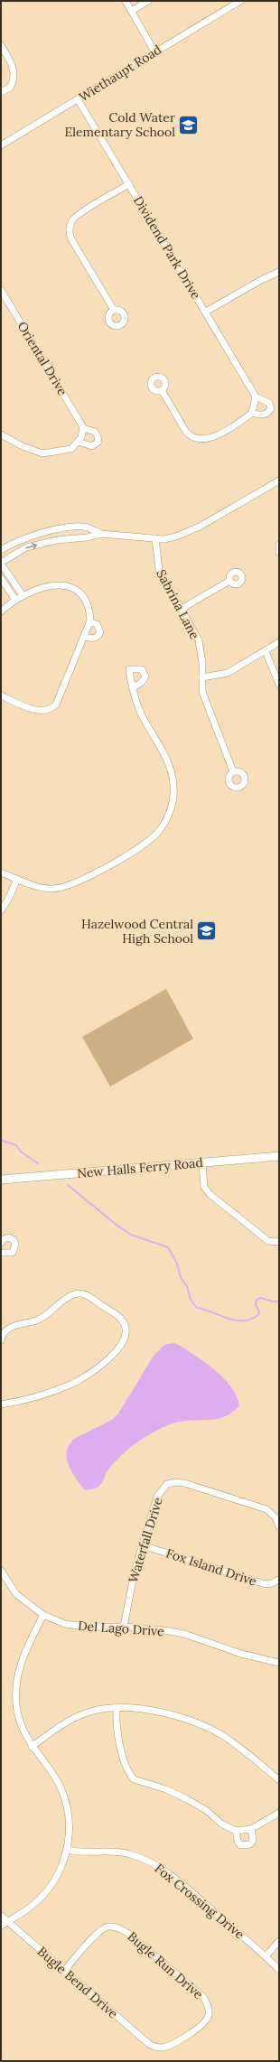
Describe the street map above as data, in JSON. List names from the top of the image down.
{
  "streets": {
    "main road": ["New Halls Ferry Road"],
    "street": [
      "Wiethaupt Road",
      "Dividend Park Drive",
      "Oriental Drive",
      "Sabrina Lane",
      "Waterfall Drive",
      "Fox Island Drive",
      "Del Lago Drive",
      "Fox Crossing Drive",
      "Bugle Run Drive",
      "Bugle Bend Drive"
    ]
  },
  "crossings": [
    ["Wiethaupt Road", "Dividend Park Drive"],
    ["Waterfall Drive", "Fox Island Drive"],
    ["Waterfall Drive", "Del Lago Drive"],
    ["Bugle Run Drive", "Bugle Bend Drive"]
  ],
  "places": {
    "school or university": ["Cold Water Elementary School", "Hazelwood Central High School"]
  }
}
